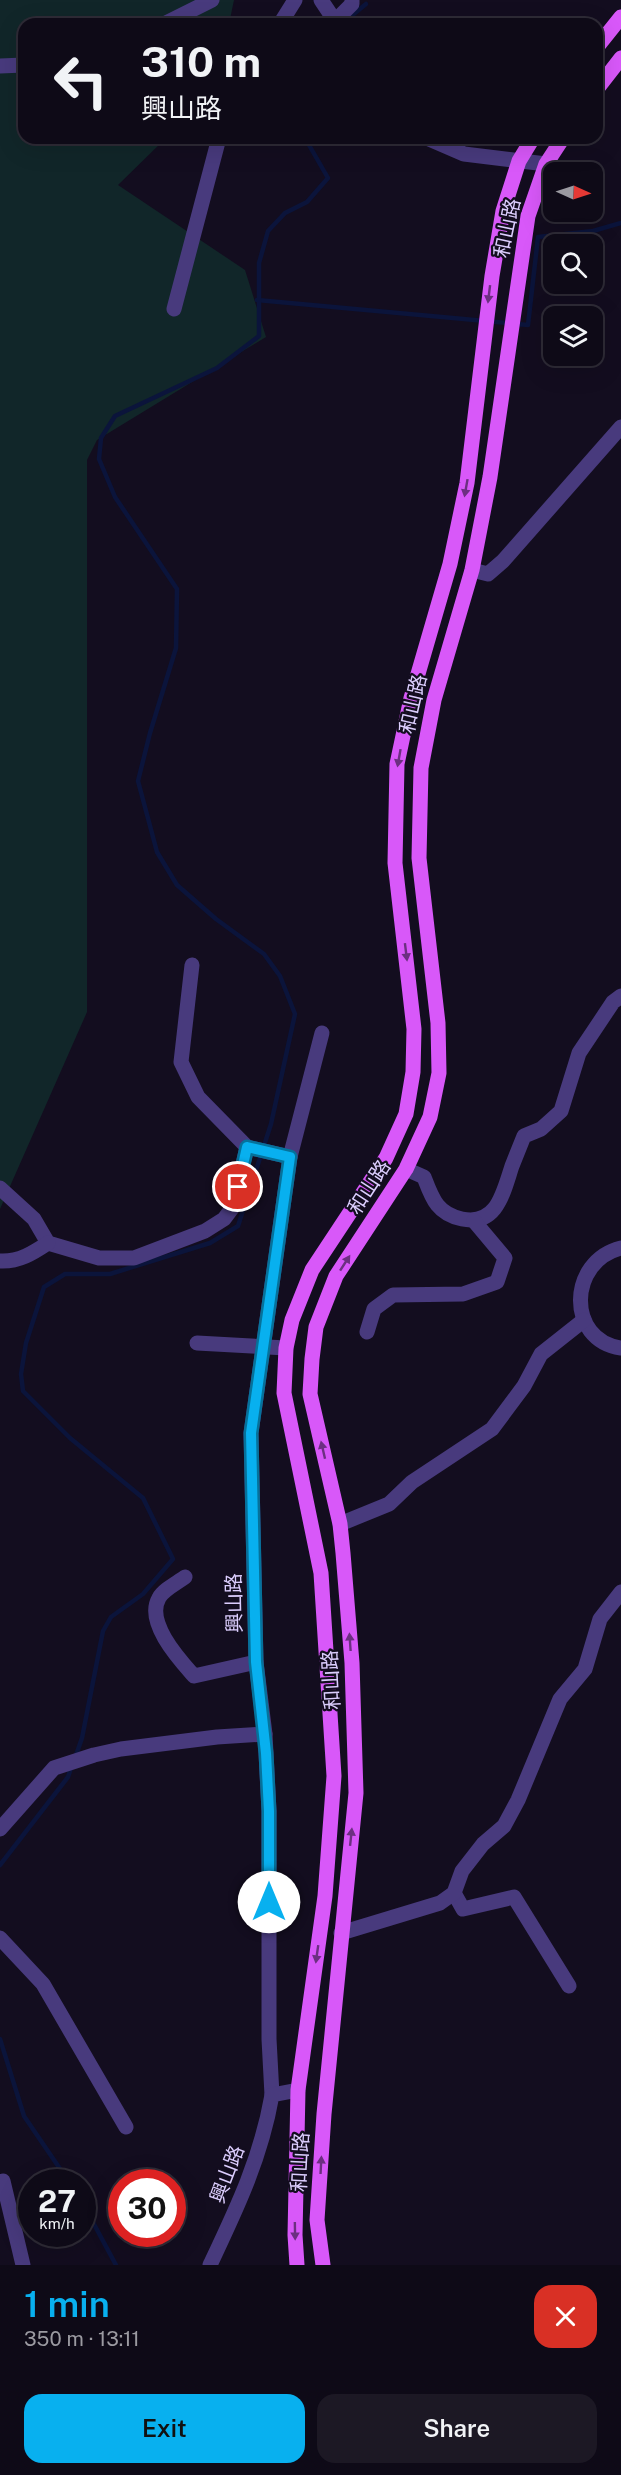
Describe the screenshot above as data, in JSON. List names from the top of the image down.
{
  "streets": {
    "main road": ["和山路"],
    "street": ["興山路"]
  },
  "north": "right",
  "page": {
    "turn": ["310 m", "興山路"],
    "speed": "27 km/h",
    "limit": "30",
    "heading": ["1 min", "350 m · 13:11"],
    "buttons": ["Exit", "Share"]
  }
}
